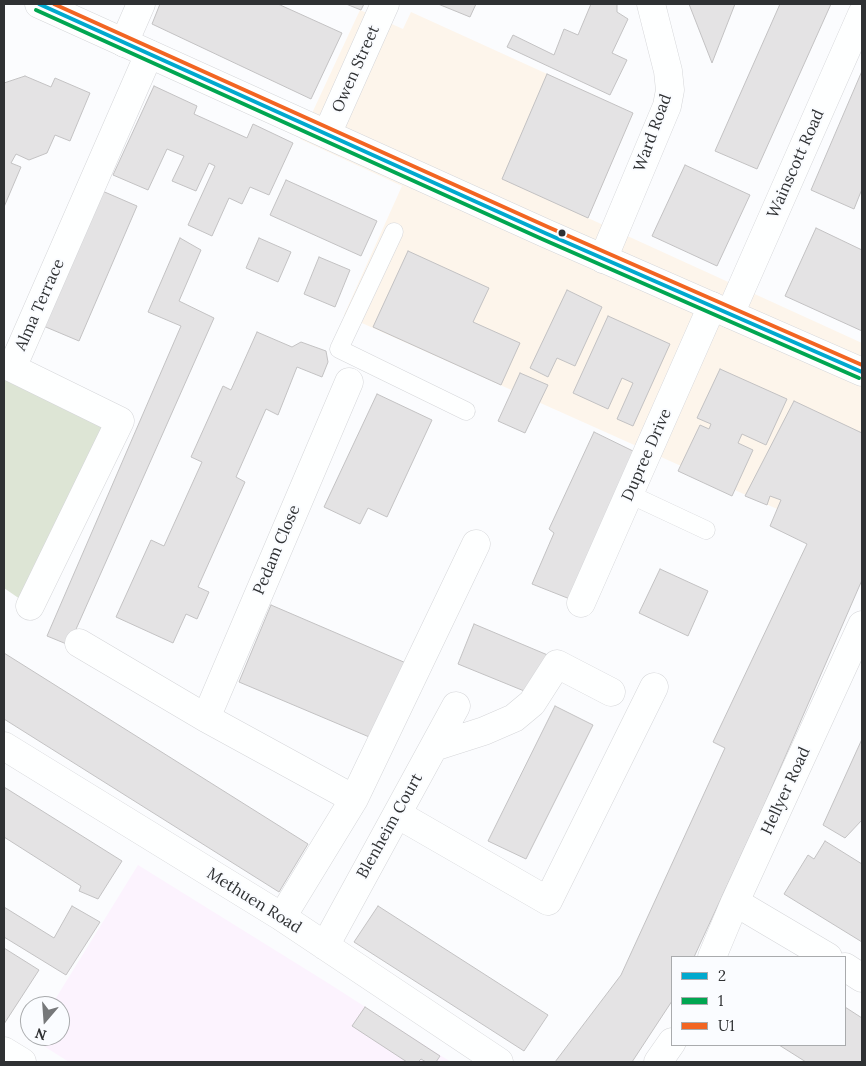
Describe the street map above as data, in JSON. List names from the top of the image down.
{
  "streets": {
    "street": [
      "Owen Street",
      "Ward Road",
      "Wainscott Road",
      "Alma Terrace",
      "Dupree Drive",
      "Pedam Close",
      "Hellyer Road",
      "Blenheim Court",
      "Methuen Road"
    ]
  },
  "crossings": [
    ["Wainscott Road", "Dupree Drive"],
    ["Blenheim Court", "Methuen Road"]
  ],
  "lines": ["transit line 2", "transit line U1", "transit line 1"],
  "legend": ["2", "1", "U1"],
  "north": "bottom"
}
